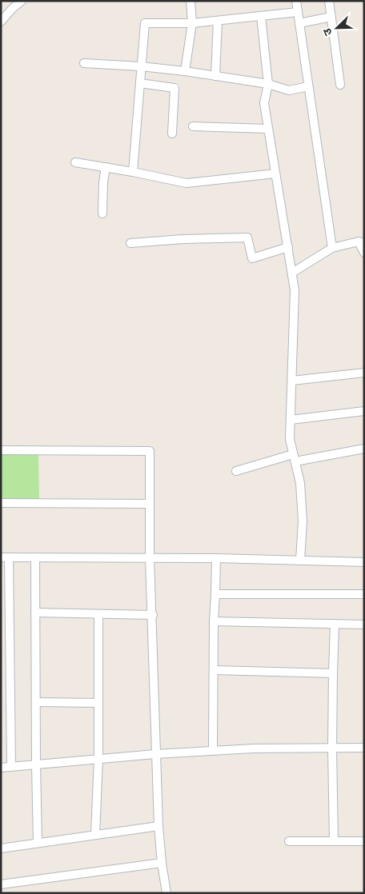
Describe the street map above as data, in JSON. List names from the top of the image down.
{
  "north": "bottom left"
}
